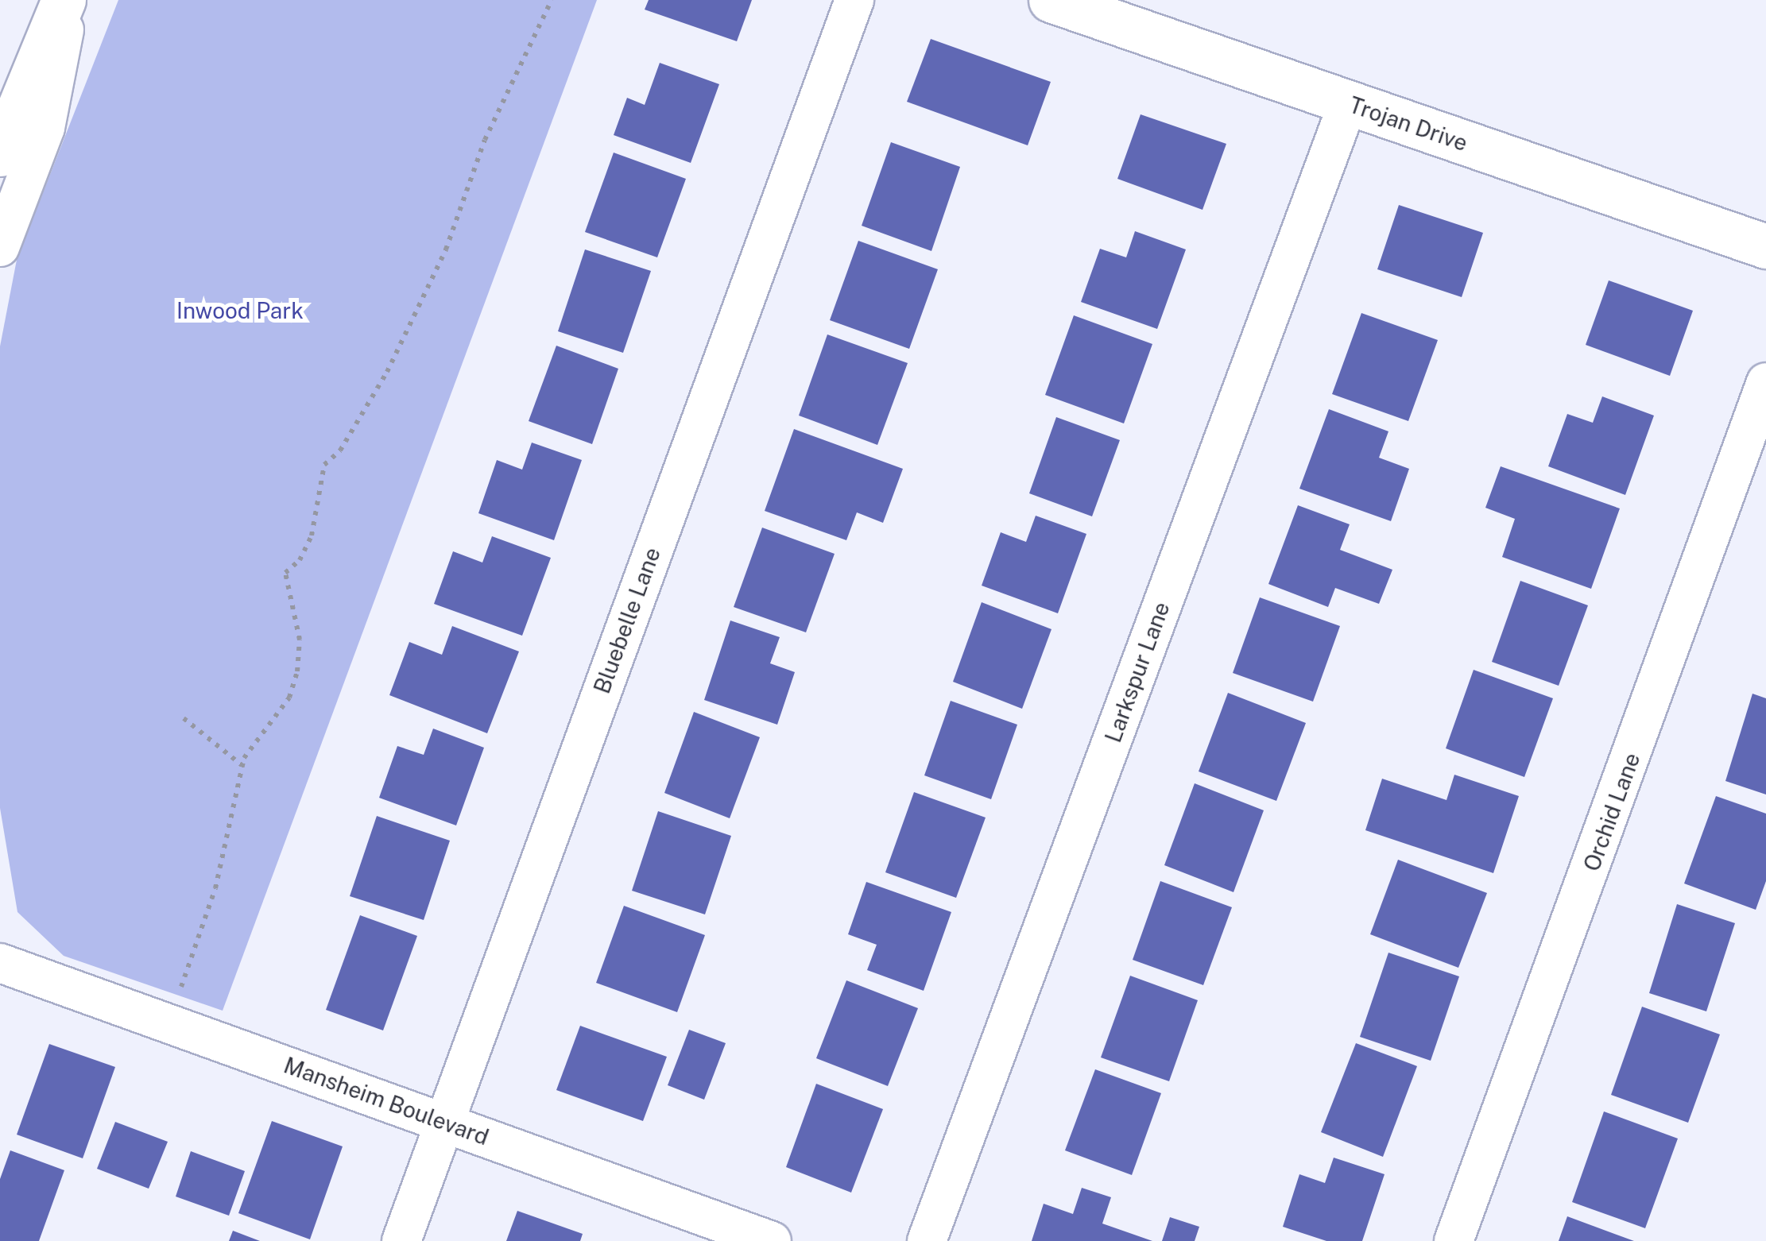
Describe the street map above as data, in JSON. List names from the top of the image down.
{
  "streets": {
    "street": [
      "Trojan Drive",
      "Bluebelle Lane",
      "Larkspur Lane",
      "Orchid Lane",
      "Mansheim Boulevard"
    ]
  },
  "crossings": [
    ["Trojan Drive", "Larkspur Lane"],
    ["Bluebelle Lane", "Mansheim Boulevard"]
  ],
  "parks": ["Inwood Park"]
}
